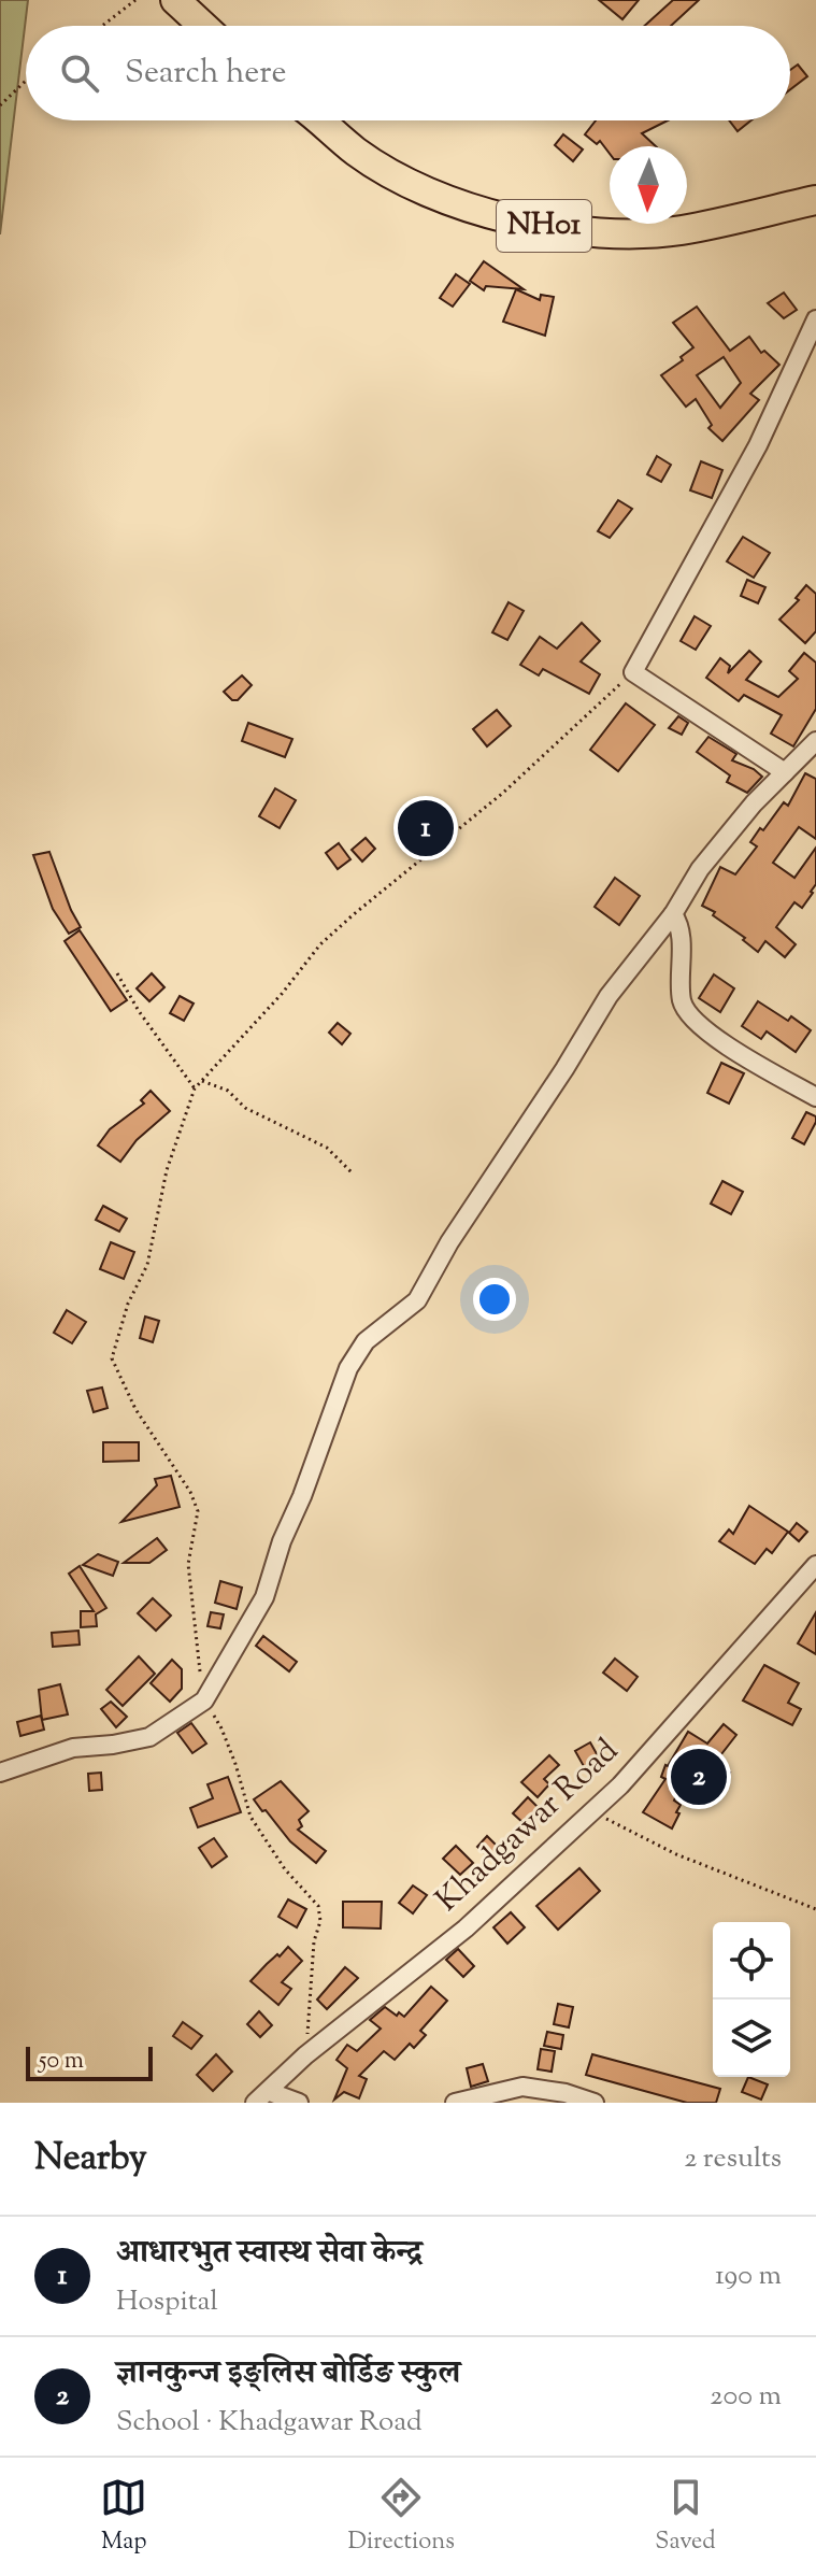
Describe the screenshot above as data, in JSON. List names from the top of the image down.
{
  "streets": {
    "highway": ["NH01"],
    "street": ["Khadgawar Road"]
  },
  "scale_bar": "50 m",
  "north": "bottom",
  "page": {
    "search": "Search here",
    "pins": ["1", "2"],
    "scale": "50 m",
    "heading": ["Nearby", "2 results"],
    "list": [
      {
        "mark": "1",
        "name": "आधारभुत स्वास्थ सेवा केन्द्र",
        "note": "Hospital",
        "value": "190 m"
      },
      {
        "mark": "2",
        "name": "ज्ञानकुन्ज इङ्लिस बोर्डिङ स्कुल",
        "note": "School · Khadgawar Road",
        "value": "200 m"
      }
    ],
    "nav": ["Map", "Directions", "Saved"]
  }
}
